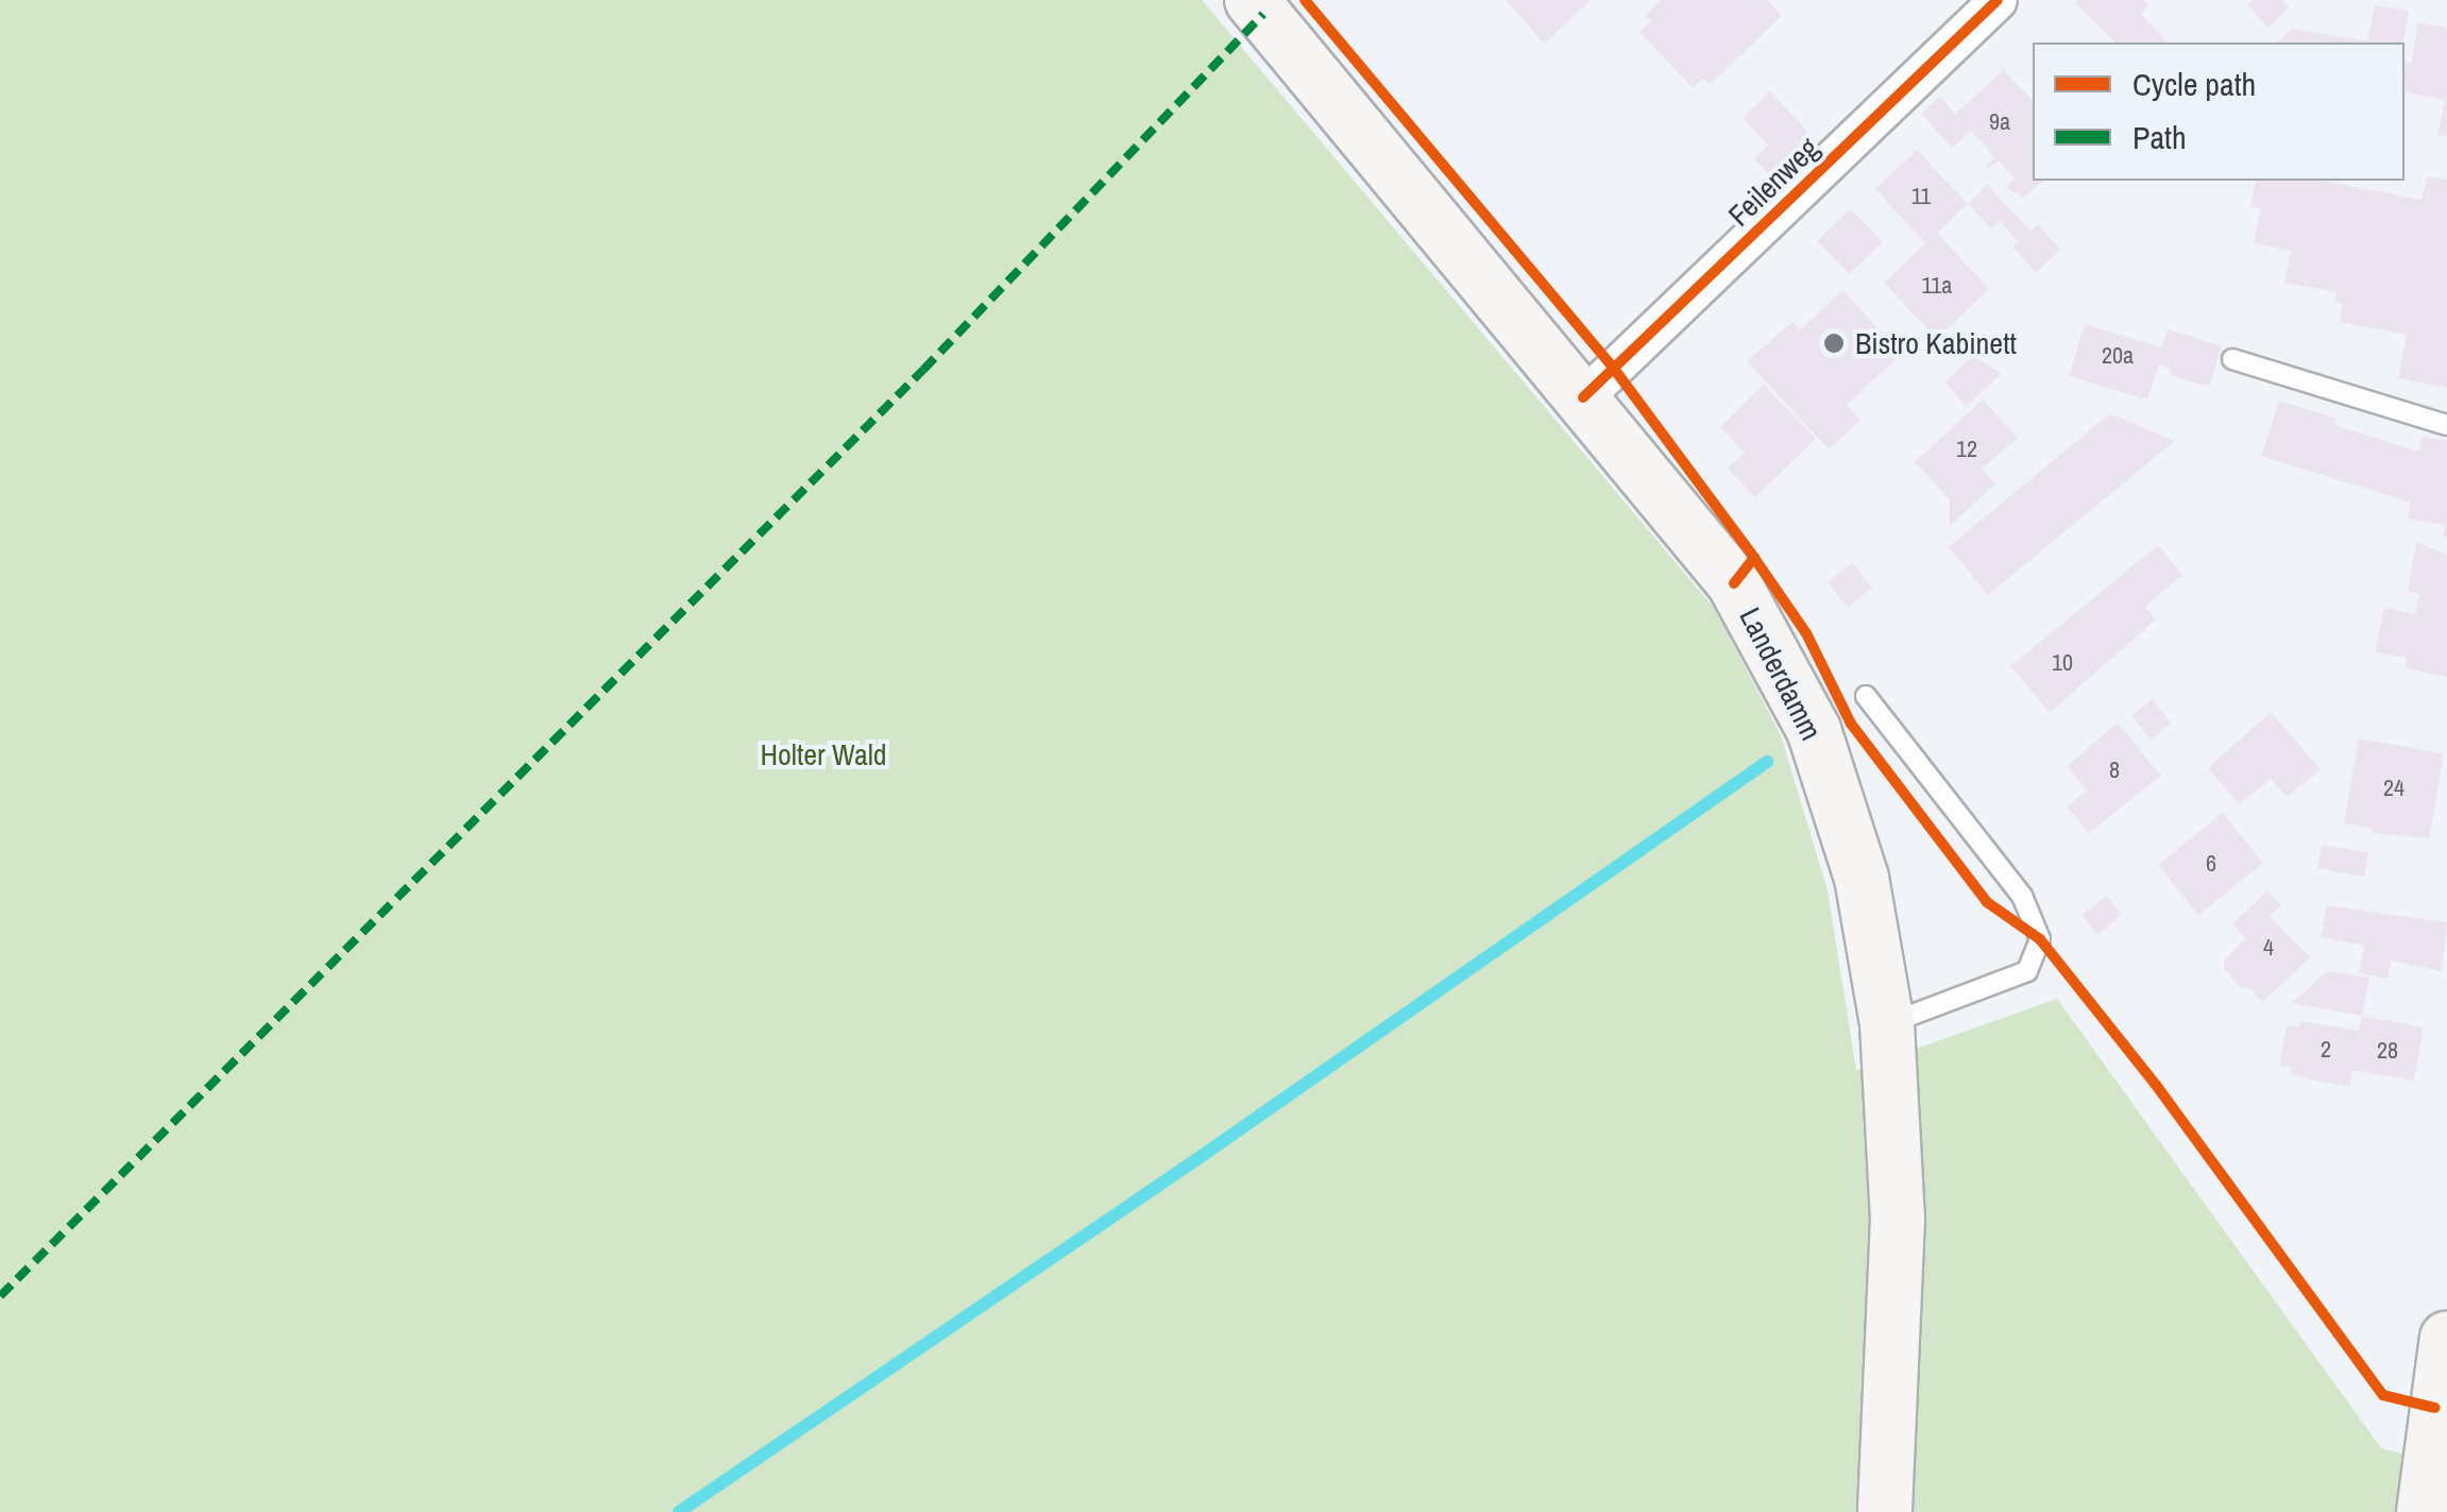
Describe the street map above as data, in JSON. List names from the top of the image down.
{
  "streets": {
    "main road": ["Landerdamm"],
    "street": ["Feilenweg"]
  },
  "crossings": [
    ["Feilenweg", "Landerdamm"]
  ],
  "parks": ["Holter Wald"],
  "places": ["Bistro Kabinett"],
  "house_numbers": [
    "9a",
    "11",
    "11a",
    "20a",
    "12",
    "10",
    "8",
    "24",
    "6",
    "4",
    "2",
    "28"
  ],
  "legend": ["Cycle path", "Path"]
}
